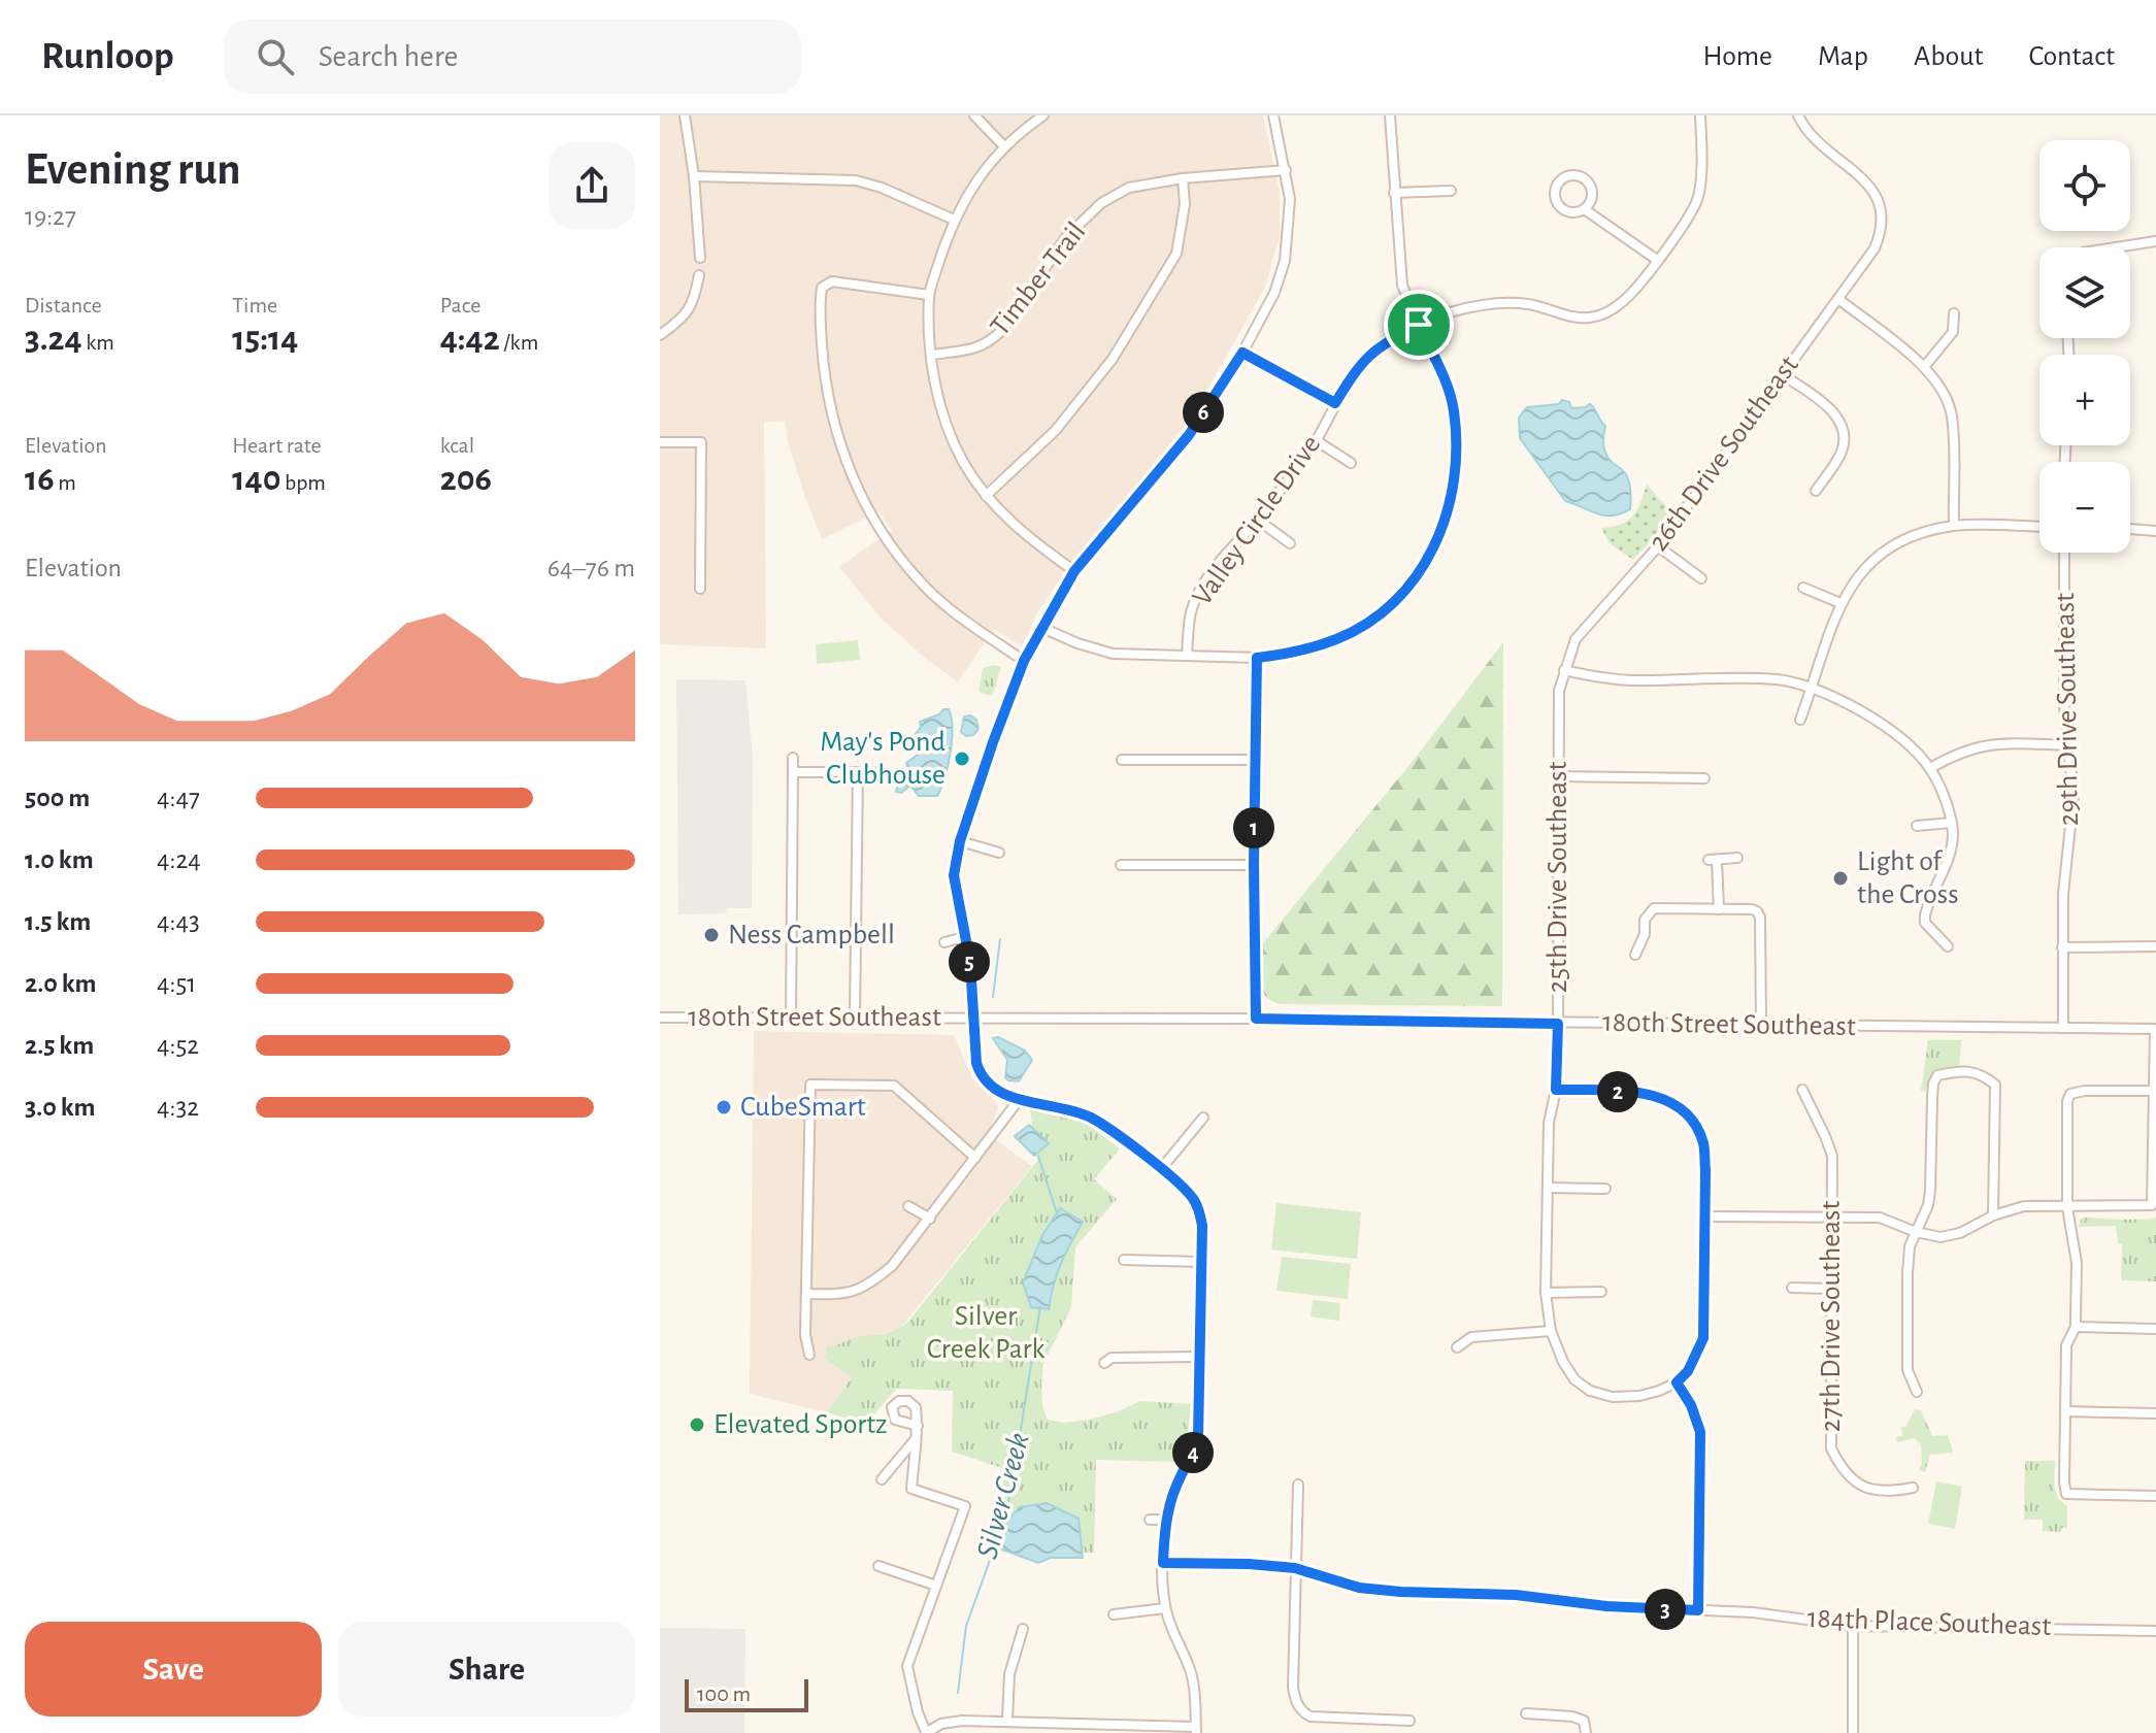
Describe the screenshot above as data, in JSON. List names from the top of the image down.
{
  "streets": {
    "street": [
      "Timber Trail",
      "26th Drive Southeast",
      "Valley Circle Drive",
      "29th Drive Southeast",
      "25th Drive Southeast",
      "180th Street Southeast",
      "27th Drive Southeast",
      "184th Place Southeast"
    ]
  },
  "crossings": [
    ["26th Drive Southeast", "25th Drive Southeast"],
    ["29th Drive Southeast", "180th Street Southeast"],
    ["25th Drive Southeast", "180th Street Southeast"]
  ],
  "water": ["Silver Creek"],
  "parks": ["Silver Creek Park"],
  "places": [
    "May's Pond Clubhouse",
    "Light of the Cross",
    "Ness Campbell",
    "CubeSmart",
    "Elevated Sportz"
  ],
  "scale_bar": "100 m",
  "page": {
    "header": "Runloop",
    "search": "Search here",
    "nav": [
      "Home",
      "Map",
      "About",
      "Contact"
    ],
    "heading": ["Evening run", "19:27"],
    "map_buttons": ["+", "−"],
    "stats": [
      ["Distance", "3.24 km"],
      ["Time", "15:14"],
      ["Pace", "4:42 /km"],
      ["Elevation", "16 m"],
      ["Heart rate", "140 bpm"],
      ["kcal", "206"]
    ],
    "pins": [
      "6",
      "1",
      "5",
      "2",
      "4",
      "3"
    ],
    "chart": ["Elevation", "64–76 m"],
    "list": [
      {
        "name": "500 m",
        "note": "4:47"
      },
      {
        "name": "1.0 km",
        "note": "4:24"
      },
      {
        "name": "1.5 km",
        "note": "4:43"
      },
      {
        "name": "2.0 km",
        "note": "4:51"
      },
      {
        "name": "2.5 km",
        "note": "4:52"
      },
      {
        "name": "3.0 km",
        "note": "4:32"
      }
    ],
    "buttons": ["Save", "Share"],
    "scale": "100 m"
  }
}
